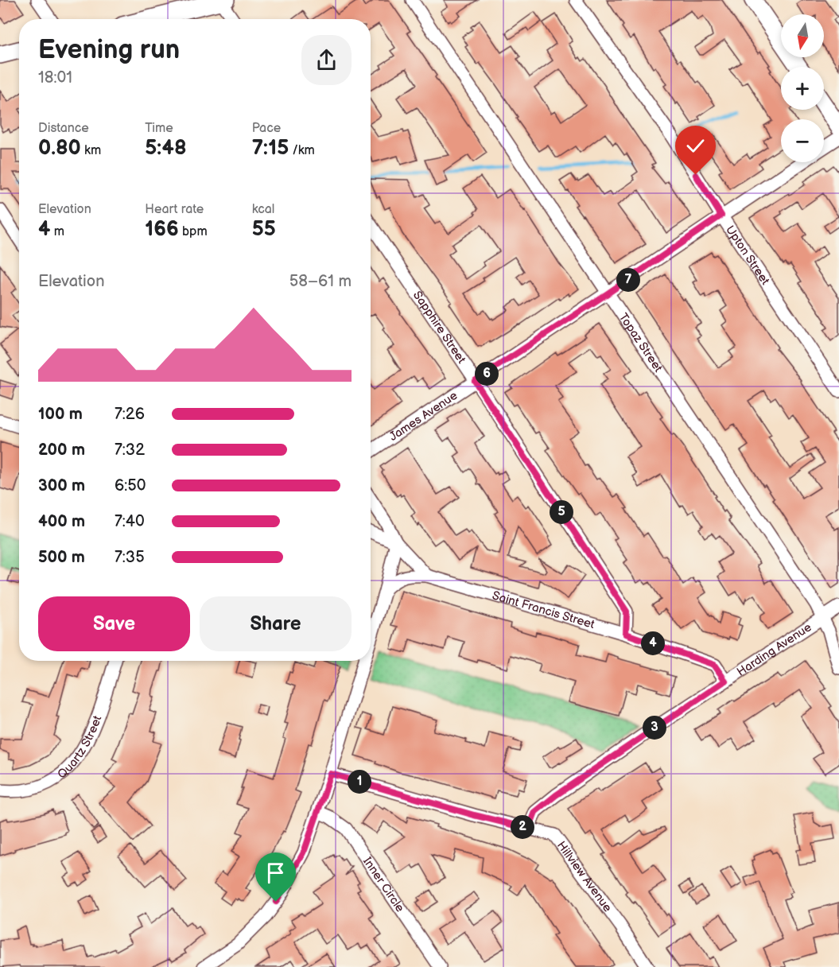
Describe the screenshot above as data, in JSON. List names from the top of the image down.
{
  "streets": {
    "street": [
      "Upton Street",
      "Sapphire Street",
      "Topaz Street",
      "James Avenue",
      "Saint Francis Street",
      "Harding Avenue",
      "Quartz Street",
      "Hillview Avenue",
      "Inner Circle"
    ]
  },
  "crossings": [
    ["Upton Street", "James Avenue"],
    ["Sapphire Street", "James Avenue"],
    ["Sapphire Street", "Saint Francis Street"],
    ["Topaz Street", "James Avenue"],
    ["Topaz Street", "Harding Avenue"],
    ["Saint Francis Street", "Harding Avenue"],
    ["Harding Avenue", "Hillview Avenue"]
  ],
  "north": "bottom",
  "page": {
    "map_buttons": ["+", "−"],
    "heading": ["Evening run", "18:01"],
    "stats": [
      ["Distance", "0.80 km"],
      ["Time", "5:48"],
      ["Pace", "7:15 /km"],
      ["Elevation", "4 m"],
      ["Heart rate", "166 bpm"],
      ["kcal", "55"]
    ],
    "chart": ["Elevation", "58–61 m"],
    "pins": [
      "7",
      "6",
      "5",
      "4",
      "3",
      "1",
      "2"
    ],
    "list": [
      {
        "name": "100 m",
        "note": "7:26"
      },
      {
        "name": "200 m",
        "note": "7:32"
      },
      {
        "name": "300 m",
        "note": "6:50"
      },
      {
        "name": "400 m",
        "note": "7:40"
      },
      {
        "name": "500 m",
        "note": "7:35"
      }
    ],
    "buttons": ["Save", "Share"]
  }
}
